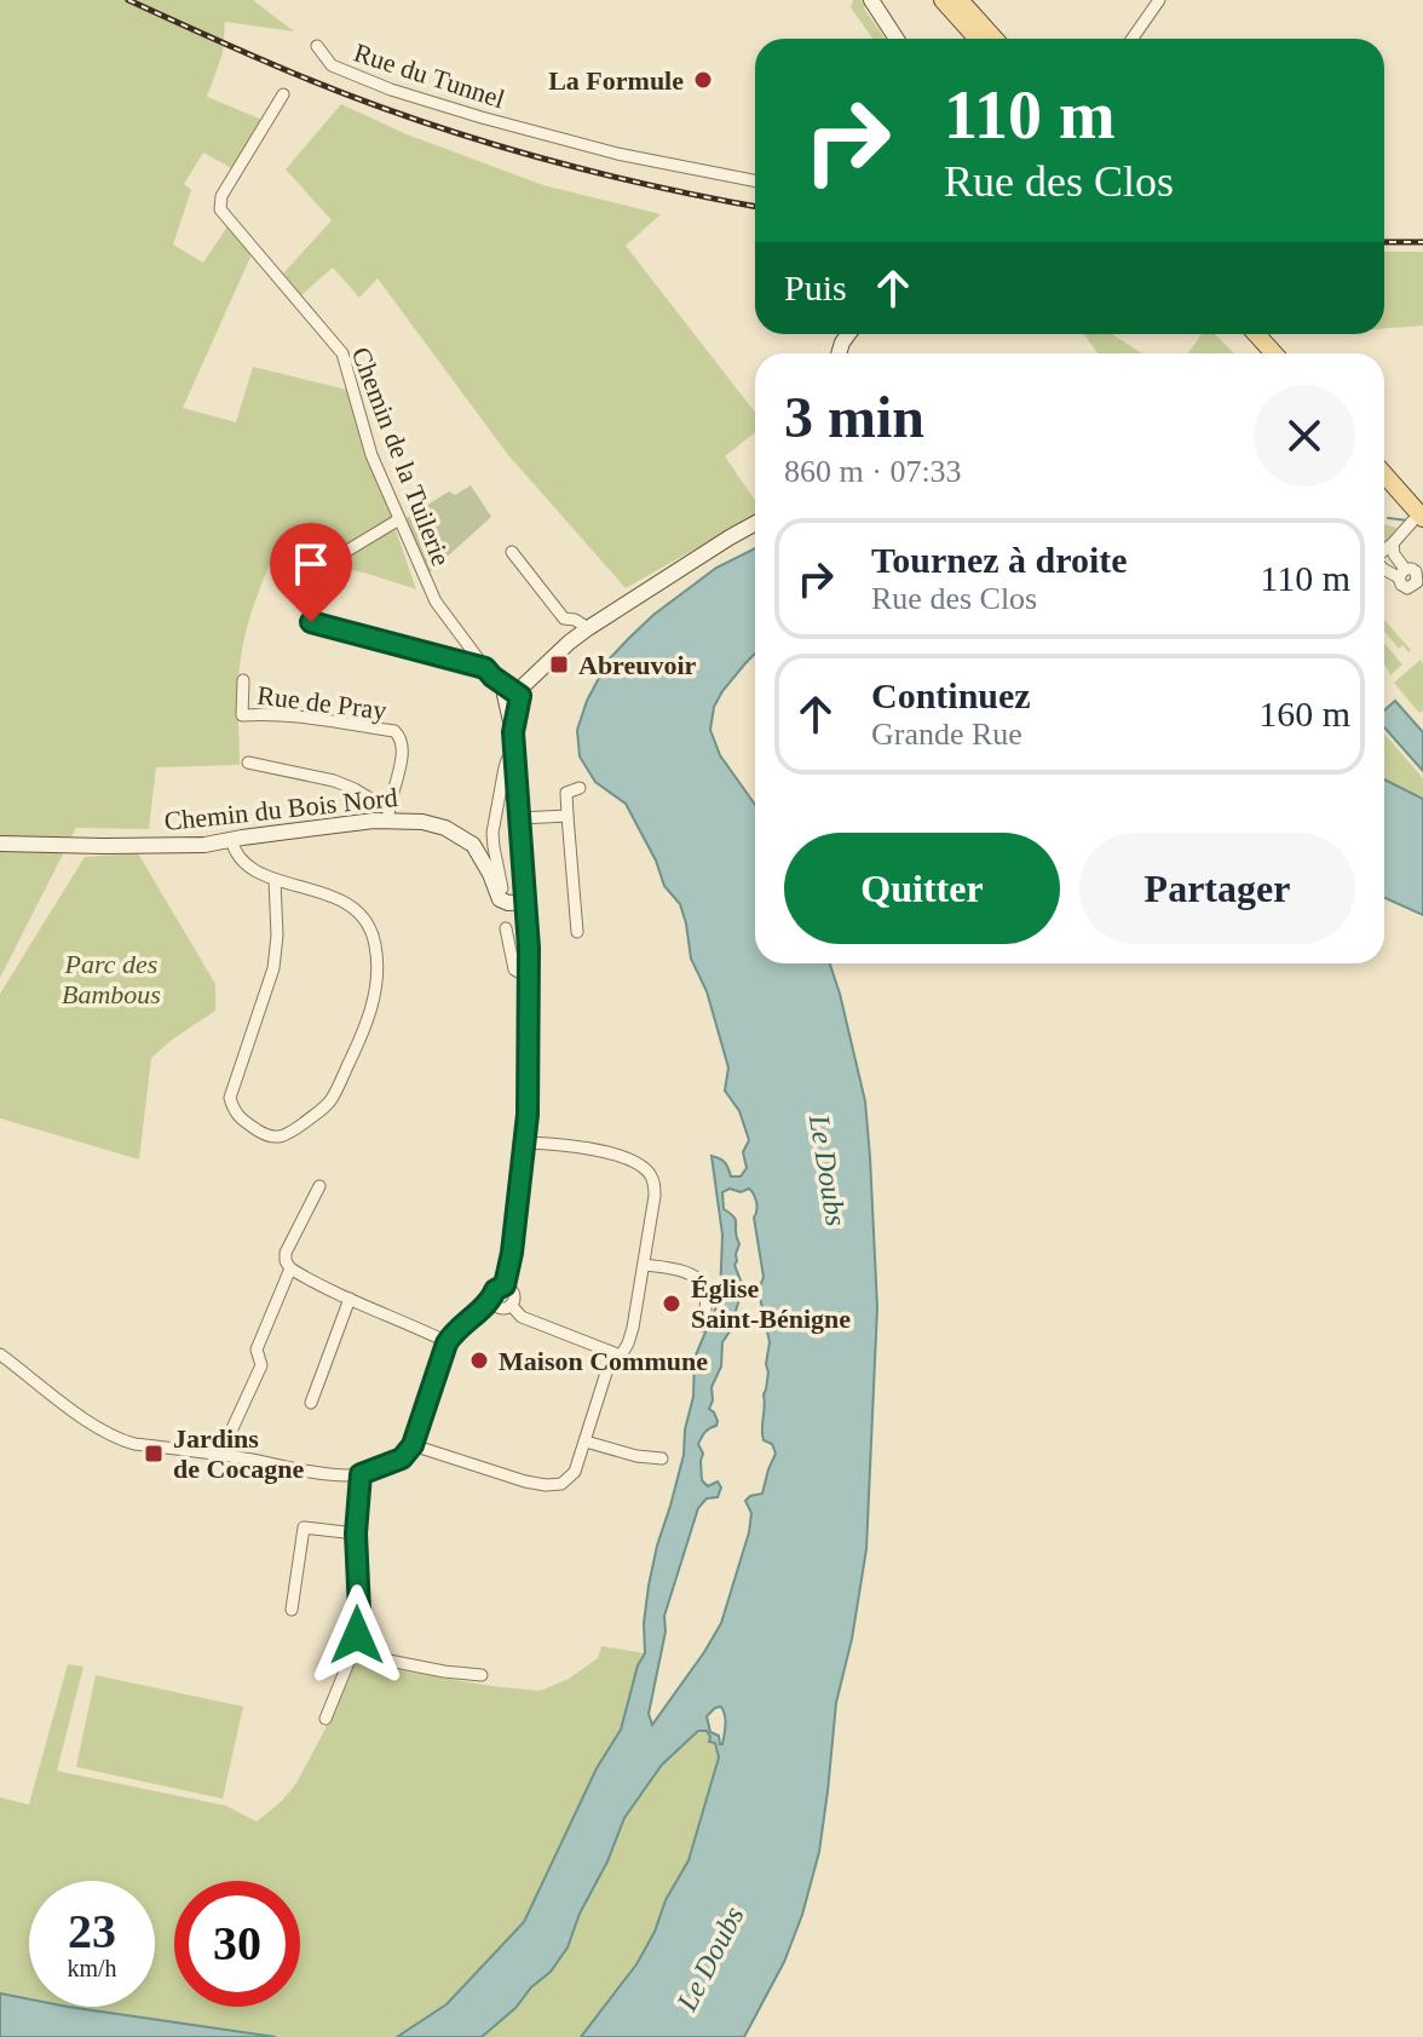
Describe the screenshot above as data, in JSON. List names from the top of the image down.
{
  "streets": {
    "street": [
      "Rue du Tunnel",
      "Chemin de la Tuilerie",
      "Rue de Pray",
      "Chemin du Bois Nord"
    ]
  },
  "crossings": [
    ["Rue de Pray", "Chemin du Bois Nord"]
  ],
  "water": ["Le Doubs"],
  "parks": ["Parc des Bambous"],
  "places": {
    "other": ["La Formule", "Église Saint-Bénigne", "Maison Commune"],
    "transit": ["Abreuvoir", "Jardins de Cocagne"]
  },
  "page": {
    "turn": ["110 m", "Rue des Clos"],
    "then": "Puis",
    "heading": ["3 min", "860 m · 07:33"],
    "list": [
      {
        "name": "Tournez à droite",
        "note": "Rue des Clos",
        "value": "110 m"
      },
      {
        "name": "Continuez",
        "note": "Grande Rue",
        "value": "160 m"
      }
    ],
    "buttons": ["Quitter", "Partager"],
    "speed": "23 km/h",
    "limit": "30"
  }
}
